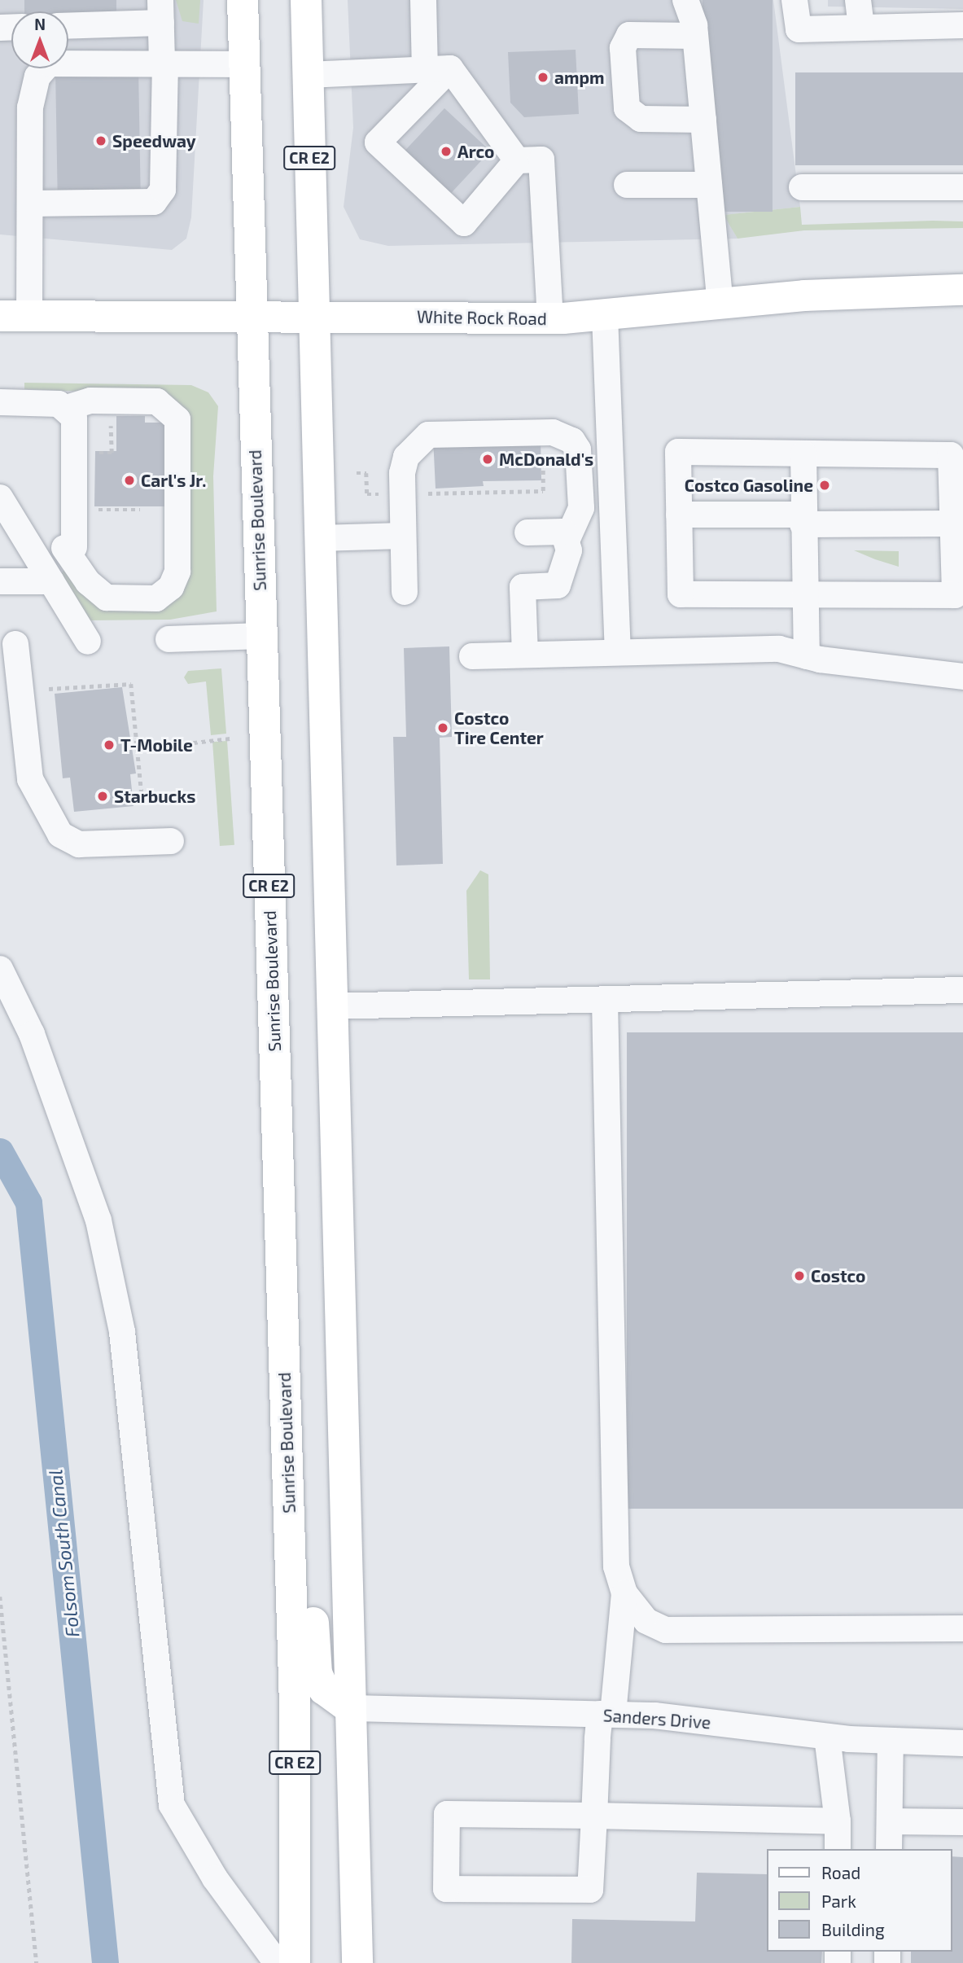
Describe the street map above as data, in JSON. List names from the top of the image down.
{
  "streets": {
    "main road": ["CR E2", "White Rock Road", "Sunrise Boulevard"],
    "street": ["Sanders Drive"]
  },
  "crossings": [
    ["CR E2", "White Rock Road"],
    ["CR E2", "Sanders Drive"],
    ["White Rock Road", "Sunrise Boulevard"]
  ],
  "water": ["Folsom South Canal"],
  "places": [
    "ampm",
    "Speedway",
    "Arco",
    "McDonald's",
    "Carl's Jr.",
    "Costco Gasoline",
    "Costco Tire Center",
    "T-Mobile",
    "Starbucks",
    "Costco"
  ],
  "legend": ["Road", "Park", "Building"],
  "north": "top"
}
